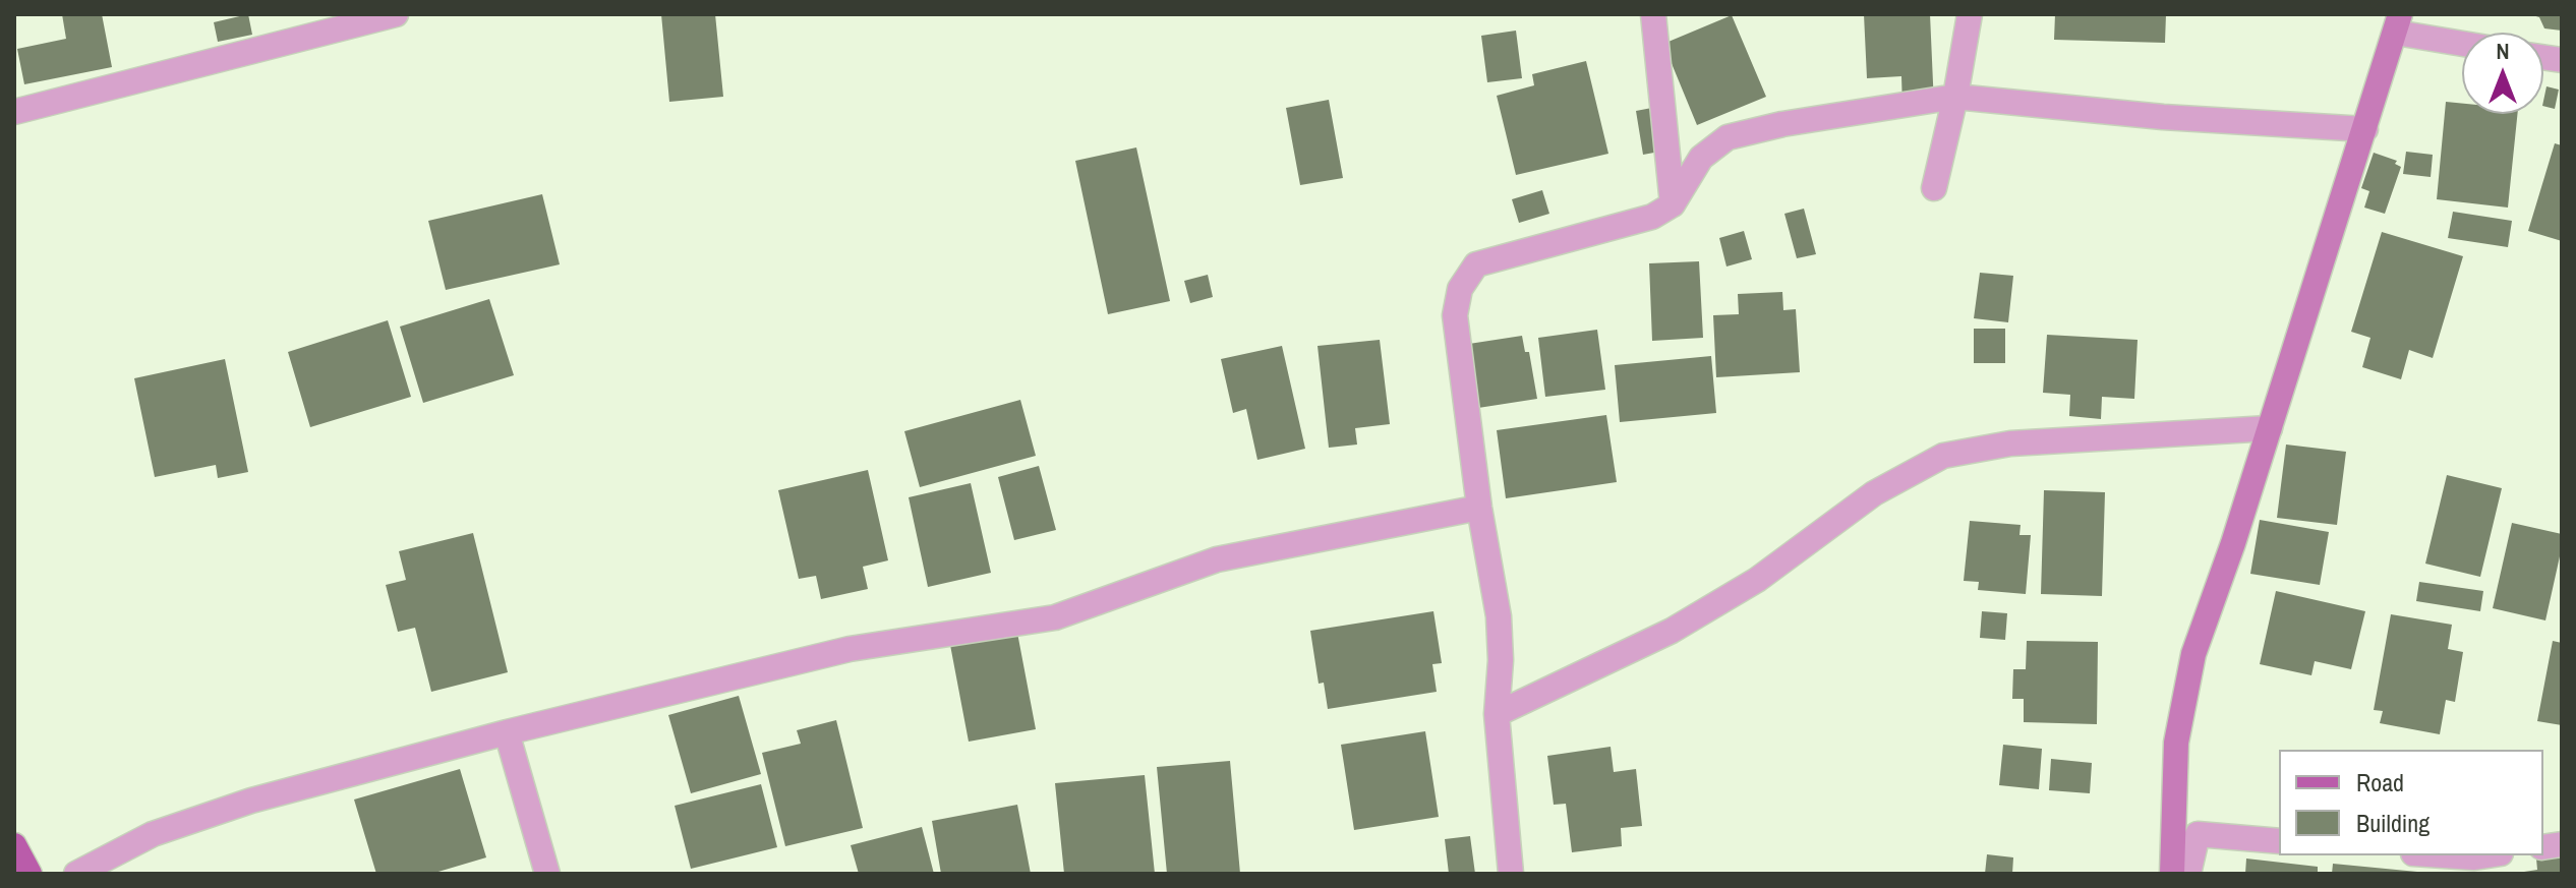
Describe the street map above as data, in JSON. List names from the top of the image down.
{
  "legend": ["Road", "Building"],
  "north": "top"
}
